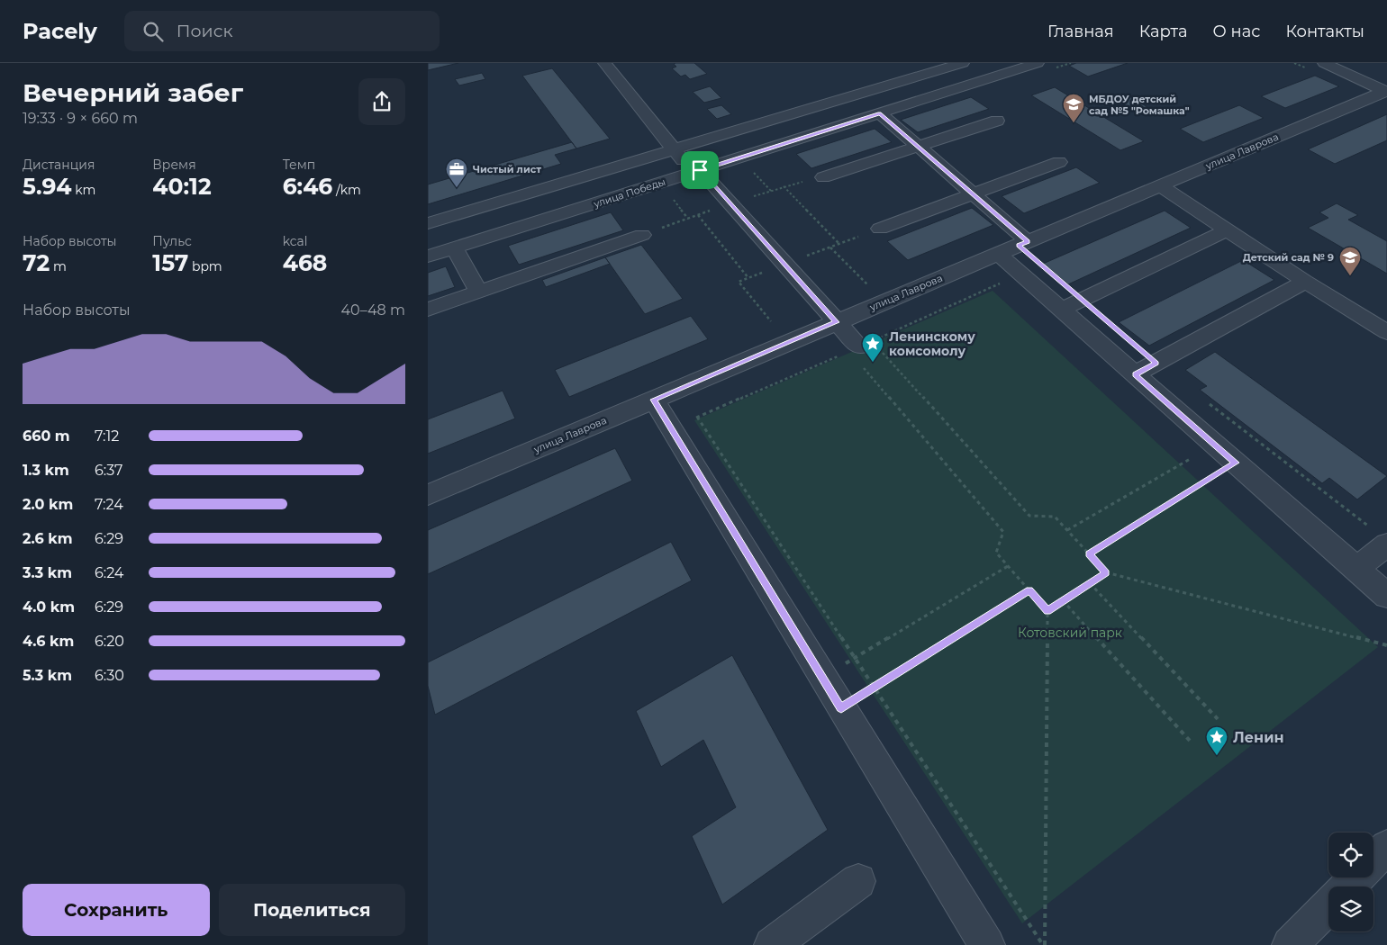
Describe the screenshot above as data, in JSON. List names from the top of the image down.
{
  "streets": {
    "street": ["улица Лаврова", "улица Победы"]
  },
  "parks": ["Котовский парк"],
  "places": {
    "school or university": ["МБДОУ детский сад №5 \"Ромашка\"", "Детский сад № 9"],
    "office": ["Чистый лист"],
    "place": ["Ленинскому комсомолу", "Ленин"]
  },
  "page": {
    "header": "Pacely",
    "search": "Поиск",
    "nav": [
      "Главная",
      "Карта",
      "О нас",
      "Контакты"
    ],
    "heading": ["Вечерний забег", "19:33 · 9 × 660 m"],
    "stats": [
      ["Дистанция", "5.94 km"],
      ["Время", "40:12"],
      ["Темп", "6:46 /km"],
      ["Набор высоты", "72 m"],
      ["Пульс", "157 bpm"],
      ["kcal", "468"]
    ],
    "chart": ["Набор высоты", "40–48 m"],
    "list": [
      {
        "name": "660 m",
        "note": "7:12"
      },
      {
        "name": "1.3 km",
        "note": "6:37"
      },
      {
        "name": "2.0 km",
        "note": "7:24"
      },
      {
        "name": "2.6 km",
        "note": "6:29"
      },
      {
        "name": "3.3 km",
        "note": "6:24"
      },
      {
        "name": "4.0 km",
        "note": "6:29"
      },
      {
        "name": "4.6 km",
        "note": "6:20"
      },
      {
        "name": "5.3 km",
        "note": "6:30"
      }
    ],
    "buttons": ["Сохранить", "Поделиться"]
  }
}
